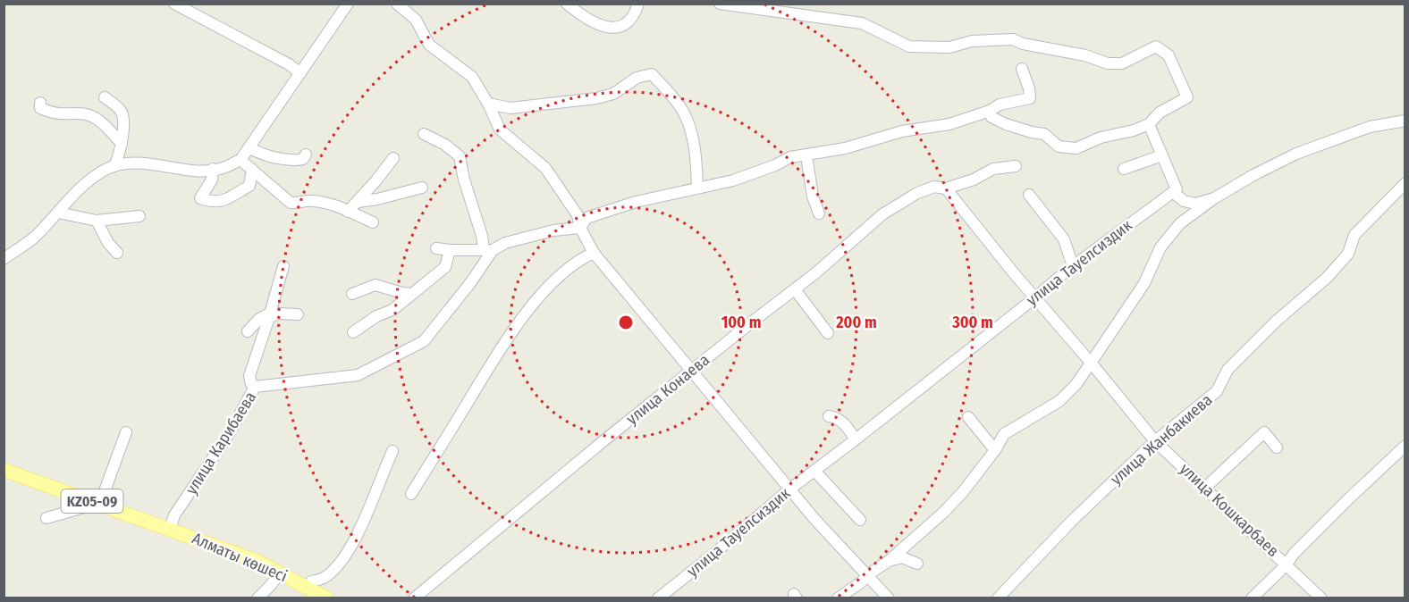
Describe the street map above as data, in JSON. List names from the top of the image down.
{
  "streets": {
    "main road": ["KZ05-09", "Алматы көшесі"],
    "street": [
      "улица Тауелсиздик",
      "улица Конаева",
      "улица Жанбакиева",
      "улица Карибаева",
      "улица Кошкарбаев"
    ]
  },
  "crossings": [
    ["улица Тауелсиздик", "улица Кошкарбаев"],
    ["улица Жанбакиева", "улица Кошкарбаев"],
    ["улица Карибаева", "KZ05-09"],
    ["улица Карибаева", "Алматы көшесі"],
    ["KZ05-09", "Алматы көшесі"]
  ],
  "rings": ["100 m", "200 m", "300 m"]
}
